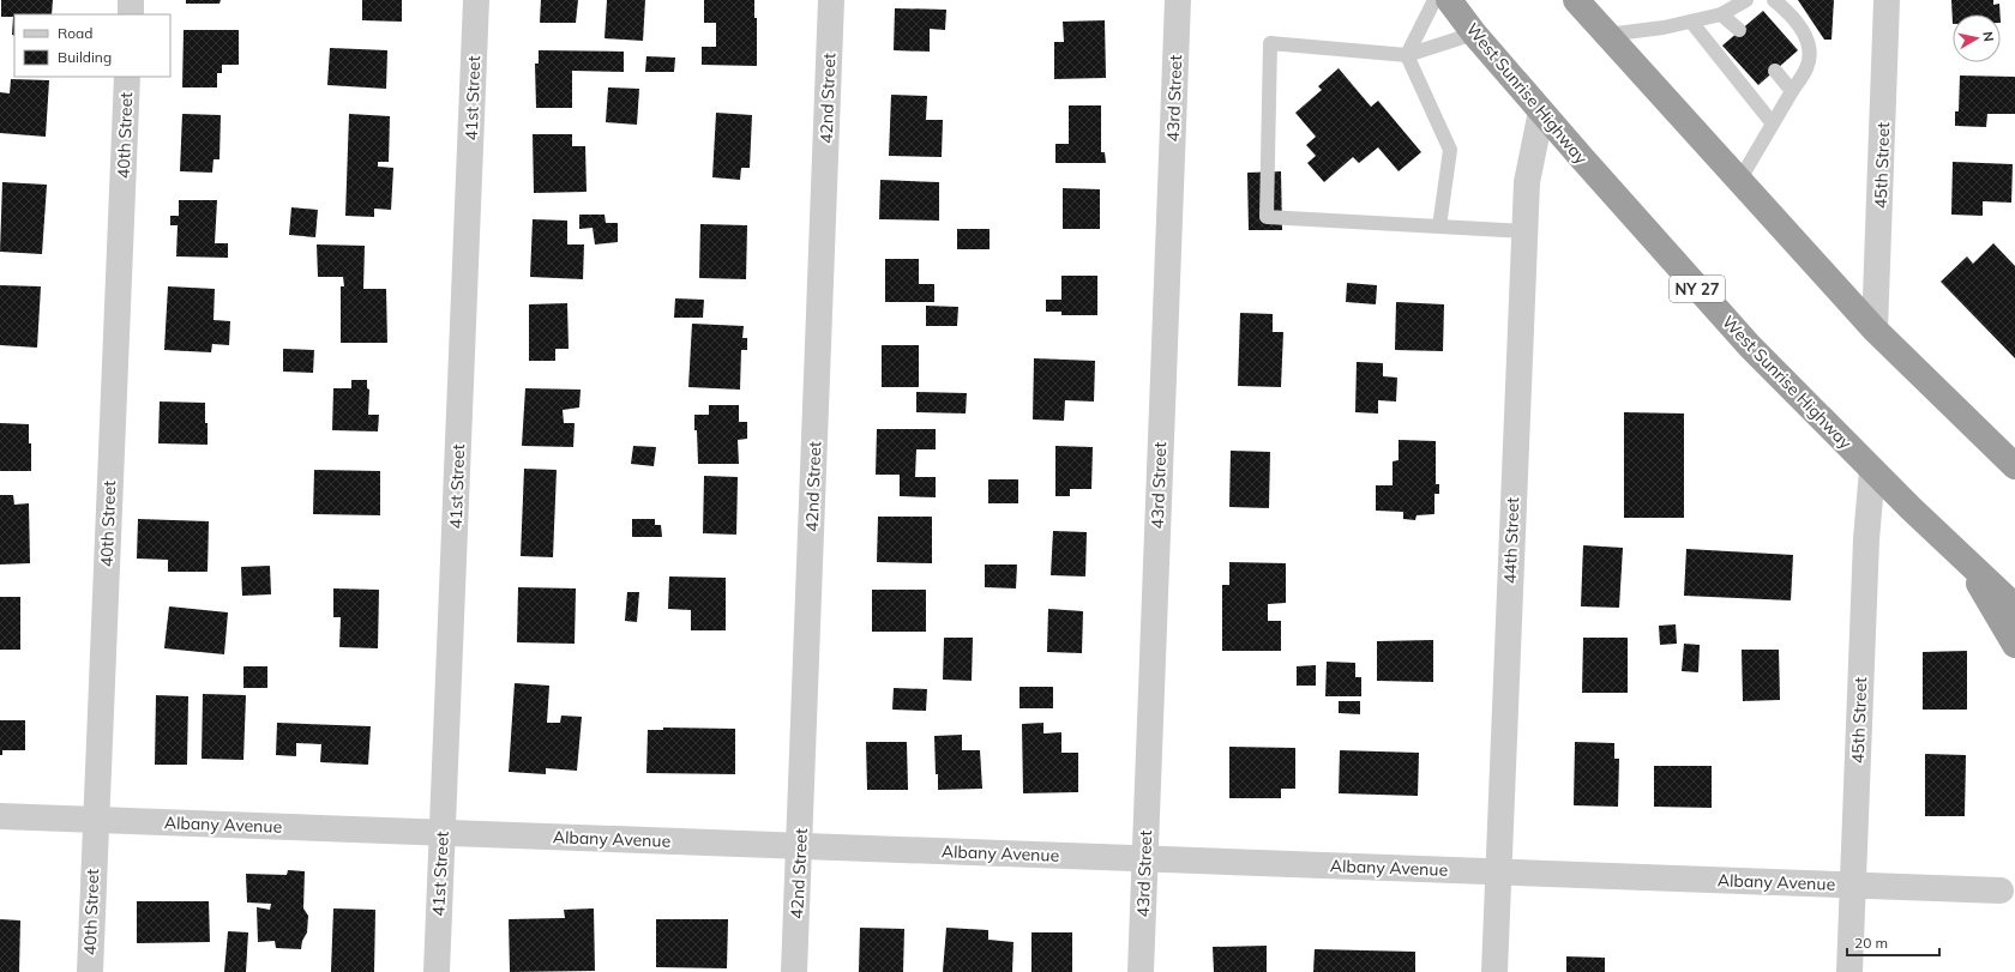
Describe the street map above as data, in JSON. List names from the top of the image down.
{
  "streets": {
    "highway": ["West Sunrise Highway", "NY 27"],
    "street": [
      "41st Street",
      "42nd Street",
      "43rd Street",
      "40th Street",
      "45th Street",
      "44th Street",
      "Albany Avenue"
    ]
  },
  "crossings": [
    ["West Sunrise Highway", "45th Street"],
    ["West Sunrise Highway", "NY 27"],
    ["West Sunrise Highway", "44th Street"],
    ["41st Street", "Albany Avenue"],
    ["42nd Street", "Albany Avenue"],
    ["43rd Street", "Albany Avenue"],
    ["40th Street", "Albany Avenue"],
    ["45th Street", "Albany Avenue"],
    ["44th Street", "Albany Avenue"]
  ],
  "legend": ["Road", "Building"],
  "scale_bar": "20 m",
  "north": "right"
}
